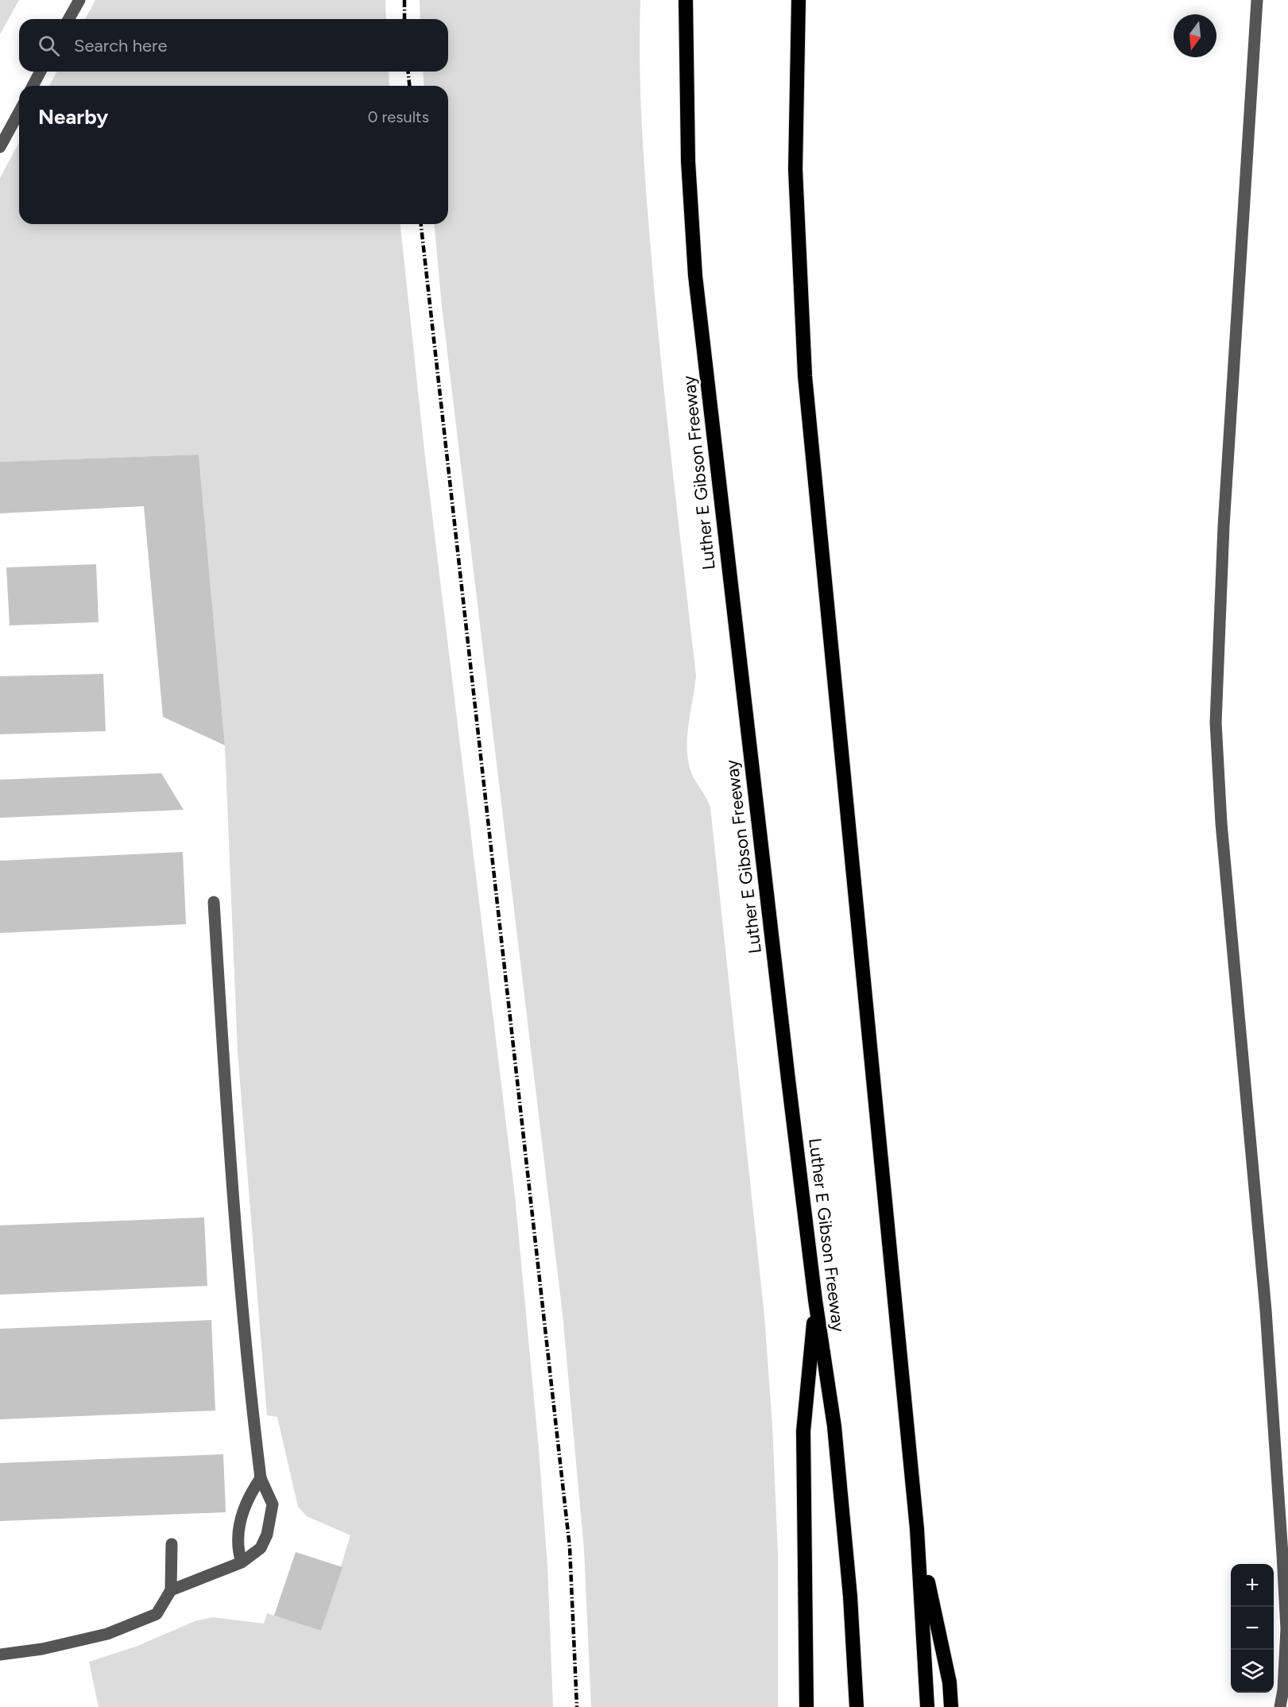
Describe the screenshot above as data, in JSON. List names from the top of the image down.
{
  "streets": {
    "highway": ["Luther E Gibson Freeway"]
  },
  "north": "bottom",
  "page": {
    "search": "Search here",
    "heading": ["Nearby", "0 results"],
    "map_buttons": ["+", "−"]
  }
}
